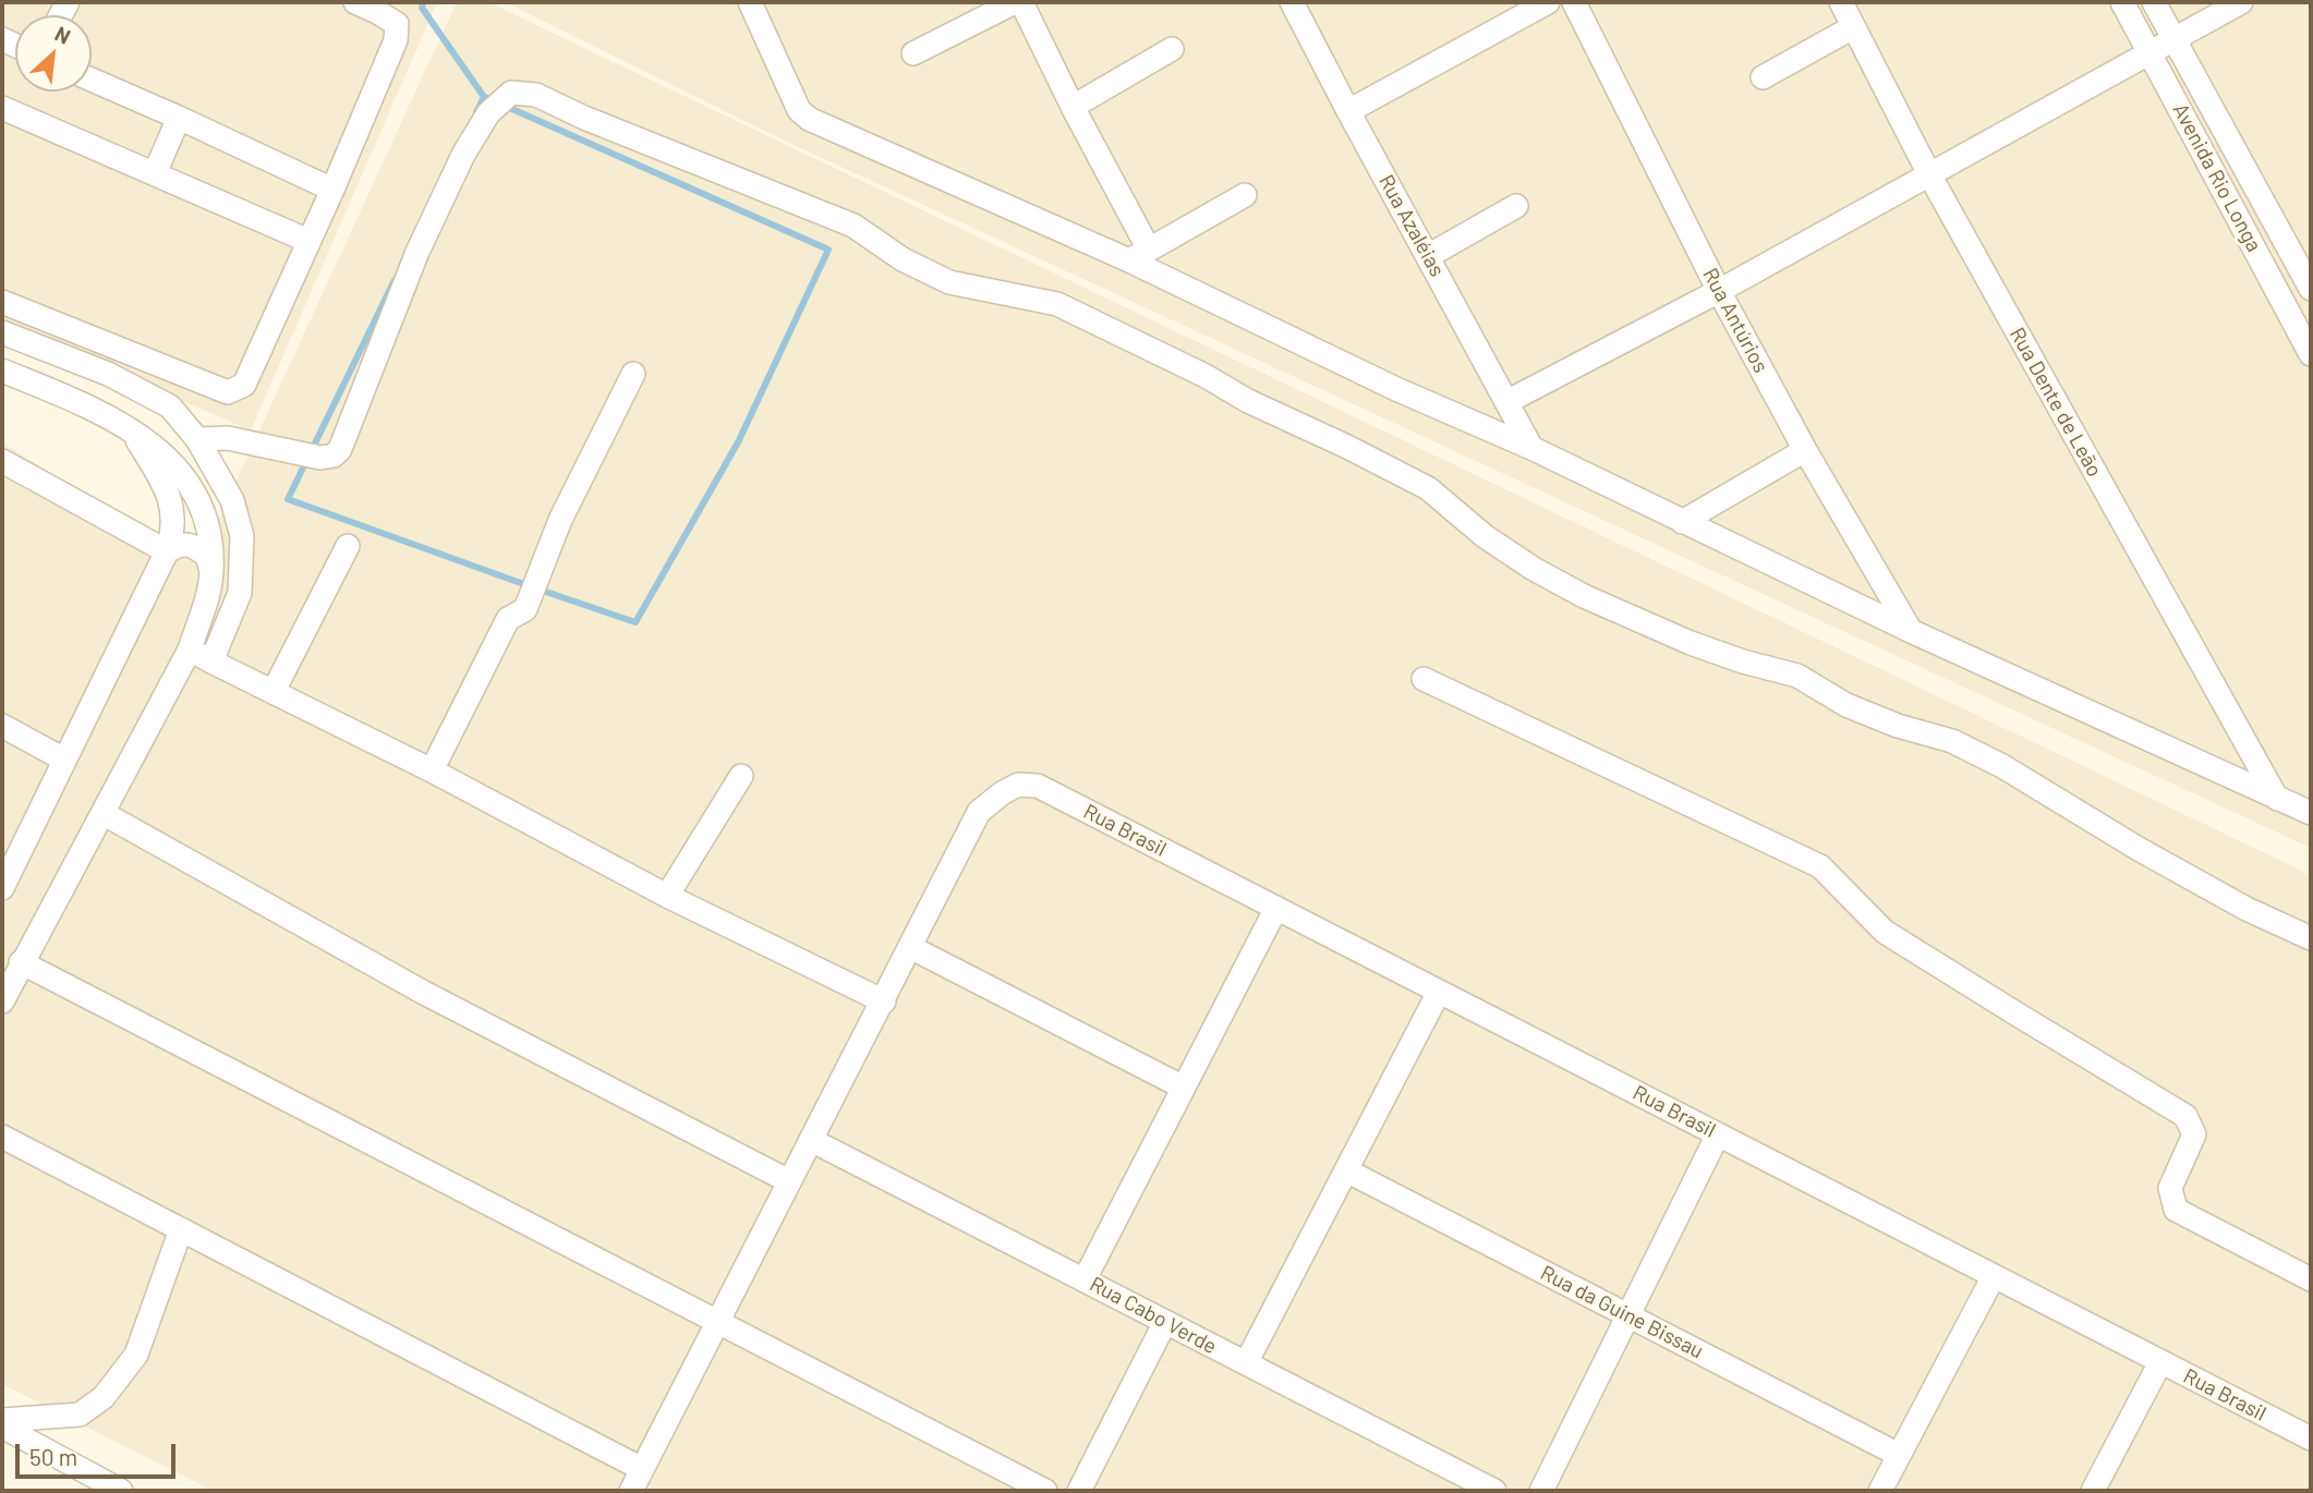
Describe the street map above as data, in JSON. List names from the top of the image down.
{
  "streets": {
    "street": [
      "Avenida Rio Longa",
      "Rua Azaléias",
      "Rua Antúrios",
      "Rua Dente de Leão",
      "Rua Brasil",
      "Rua da Guine Bissau",
      "Rua Cabo Verde"
    ]
  },
  "scale_bar": "50 m",
  "north": "top right"
}
